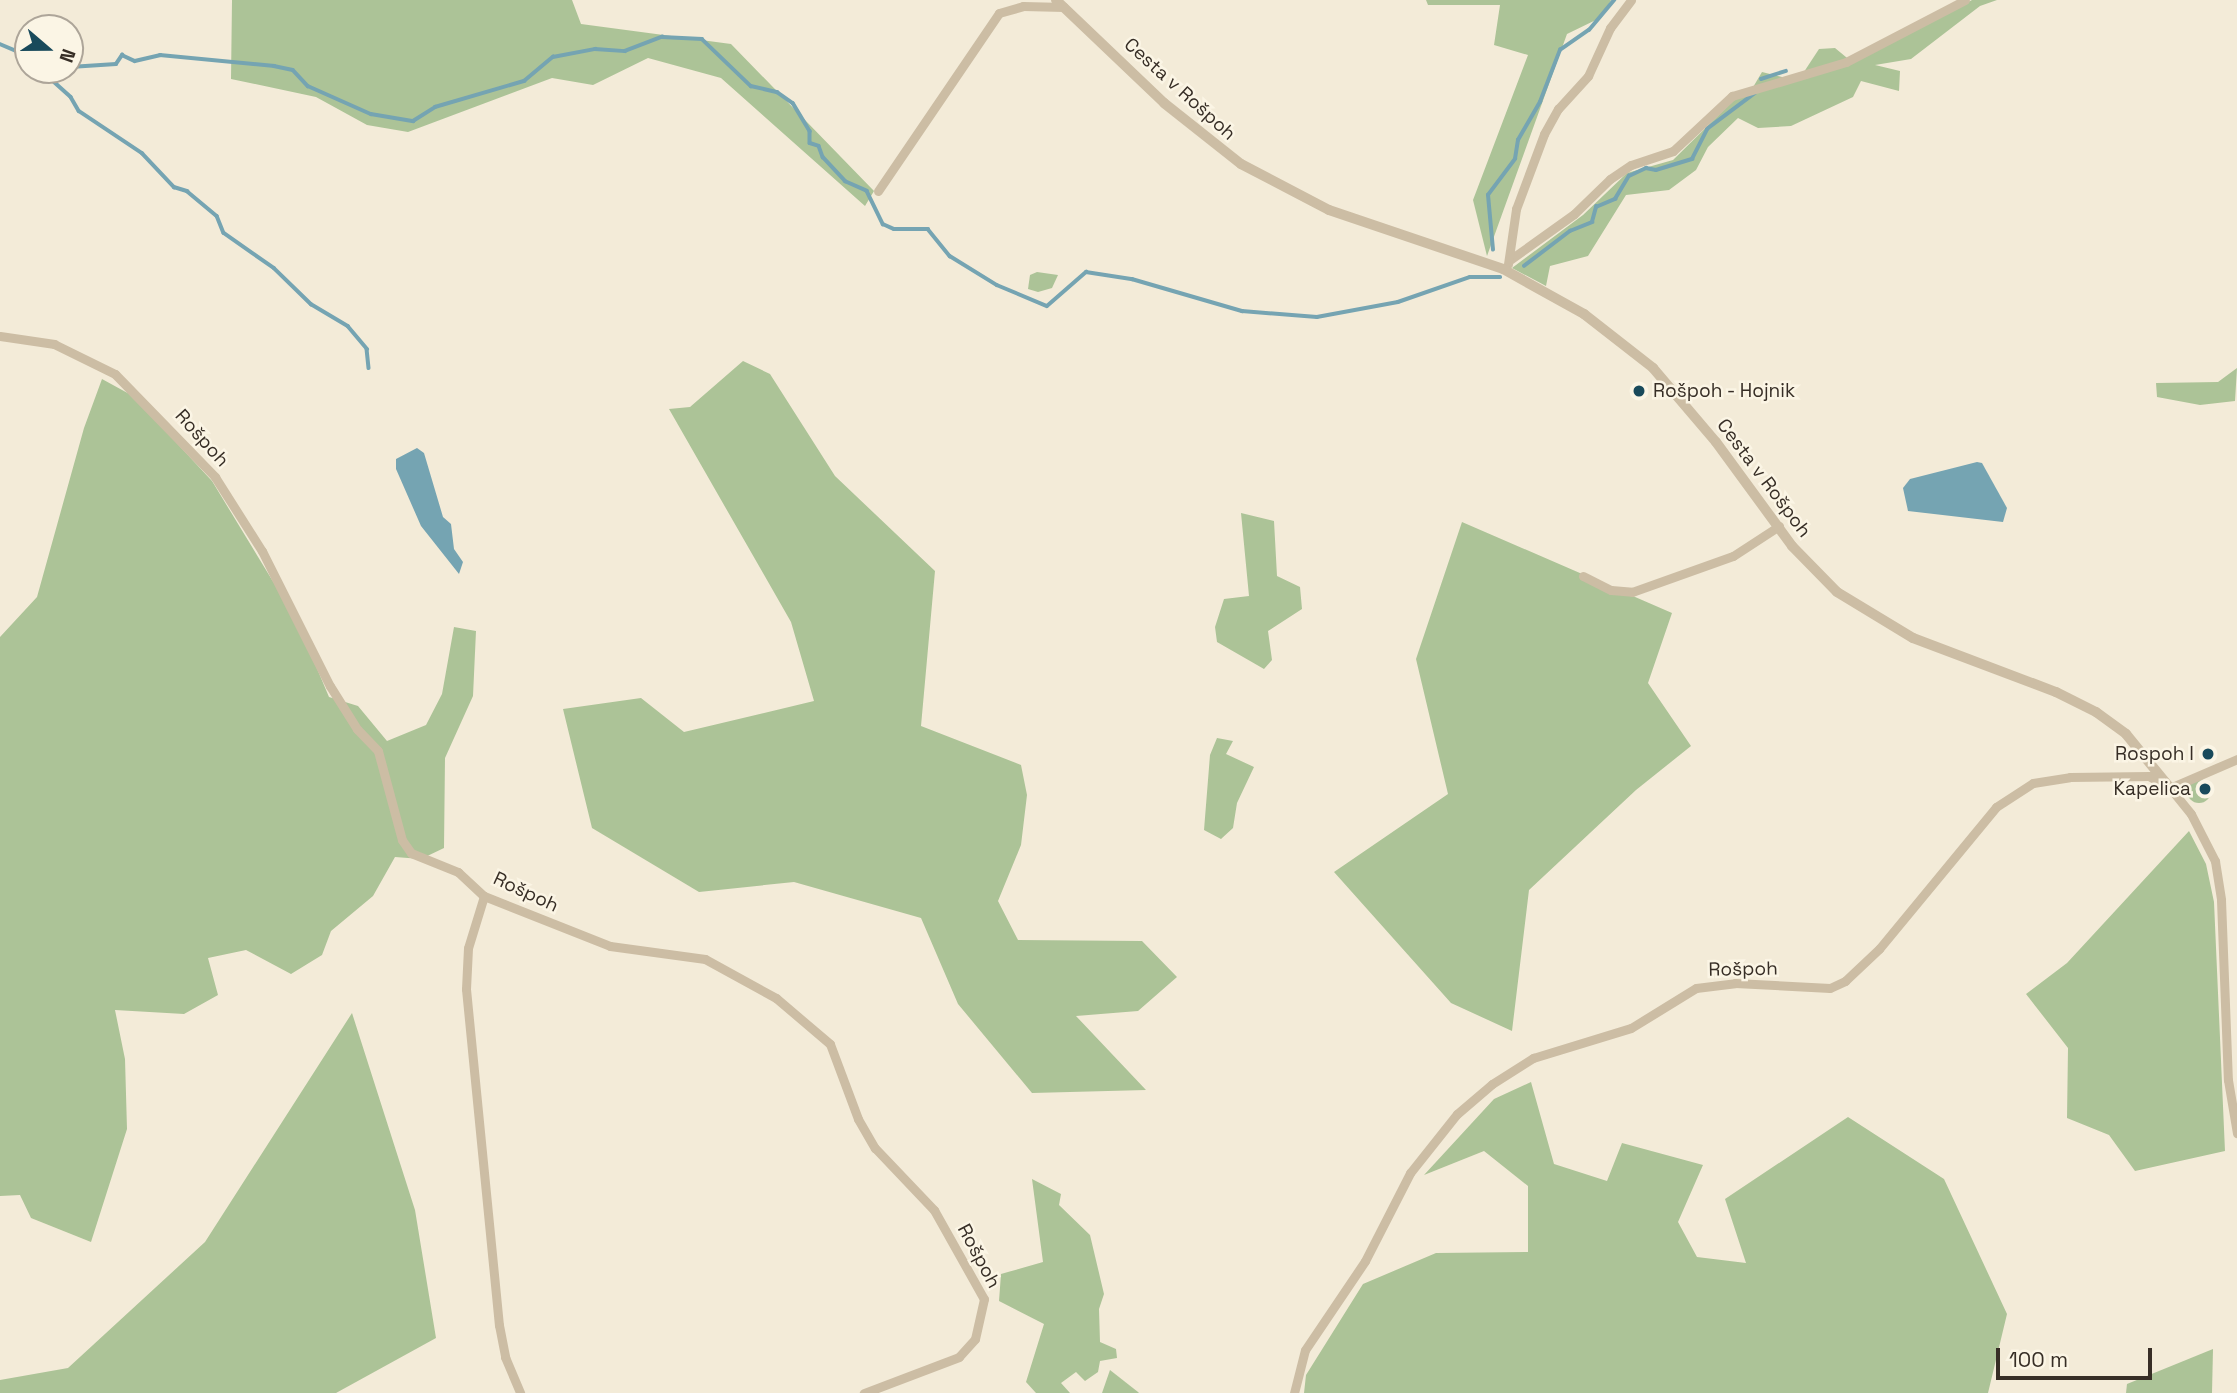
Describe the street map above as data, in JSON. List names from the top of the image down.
{
  "streets": {
    "street": ["Cesta v Rošpoh", "Rošpoh"]
  },
  "crossings": [
    ["Cesta v Rošpoh", "Rošpoh"]
  ],
  "places": ["Rošpoh - Hojnik", "Rospoh I", "Kapelica"],
  "scale_bar": "100 m",
  "north": "right"
}
